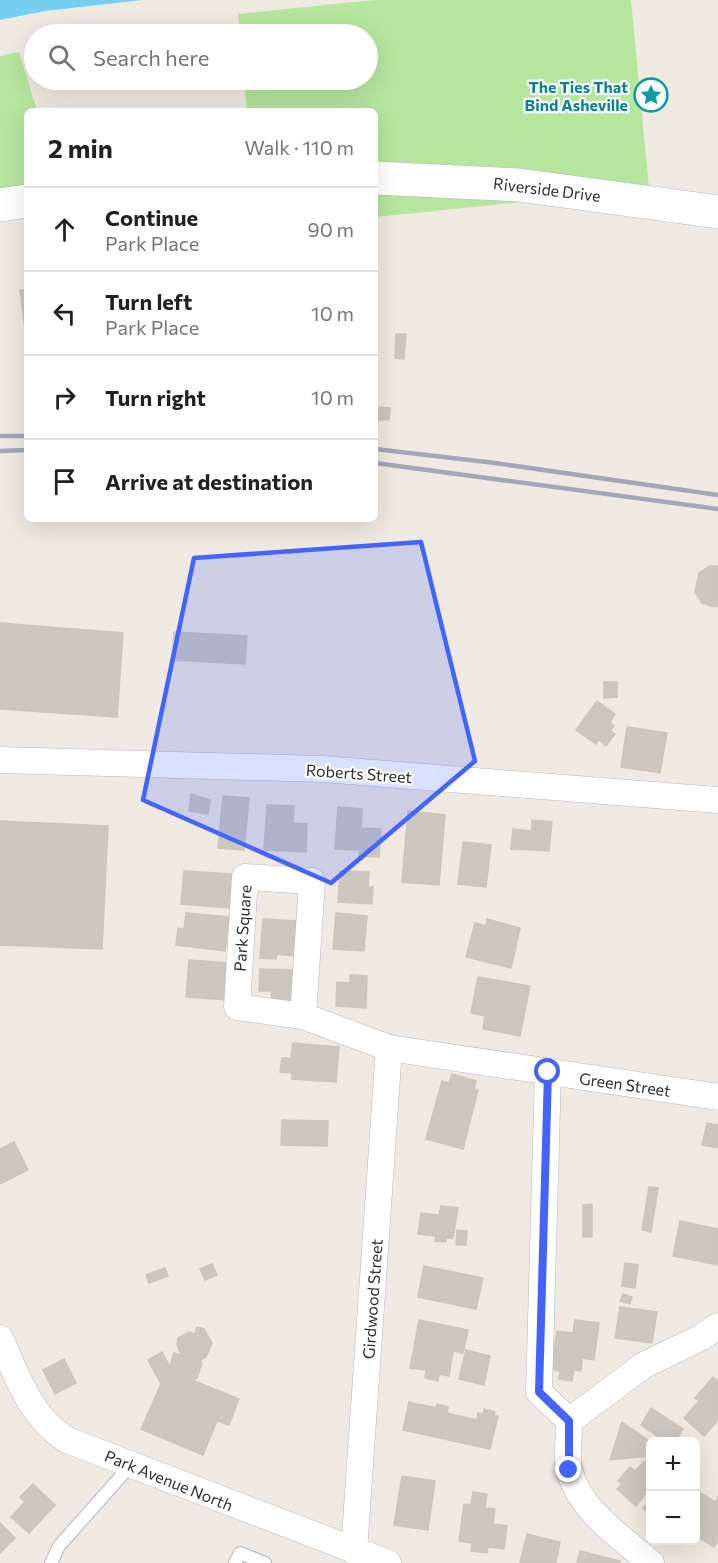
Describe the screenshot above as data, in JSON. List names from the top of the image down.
{
  "streets": {
    "main road": ["Riverside Drive"],
    "street": [
      "Roberts Street",
      "Park Square",
      "Green Street",
      "Girdwood Street",
      "Park Avenue North"
    ]
  },
  "crossings": [
    ["Park Square", "Green Street"],
    ["Park Square", "Girdwood Street"],
    ["Green Street", "Girdwood Street"],
    ["Girdwood Street", "Park Avenue North"]
  ],
  "places": {
    "place": ["The Ties That Bind Asheville"]
  },
  "page": {
    "search": "Search here",
    "heading": ["2 min", "Walk · 110 m"],
    "list": [
      ["Continue", "Park Place", "90 m"],
      ["Turn left", "Park Place", "10 m"],
      ["Turn right", "10 m"],
      "Arrive at destination"
    ],
    "map_buttons": ["+", "−"]
  }
}
